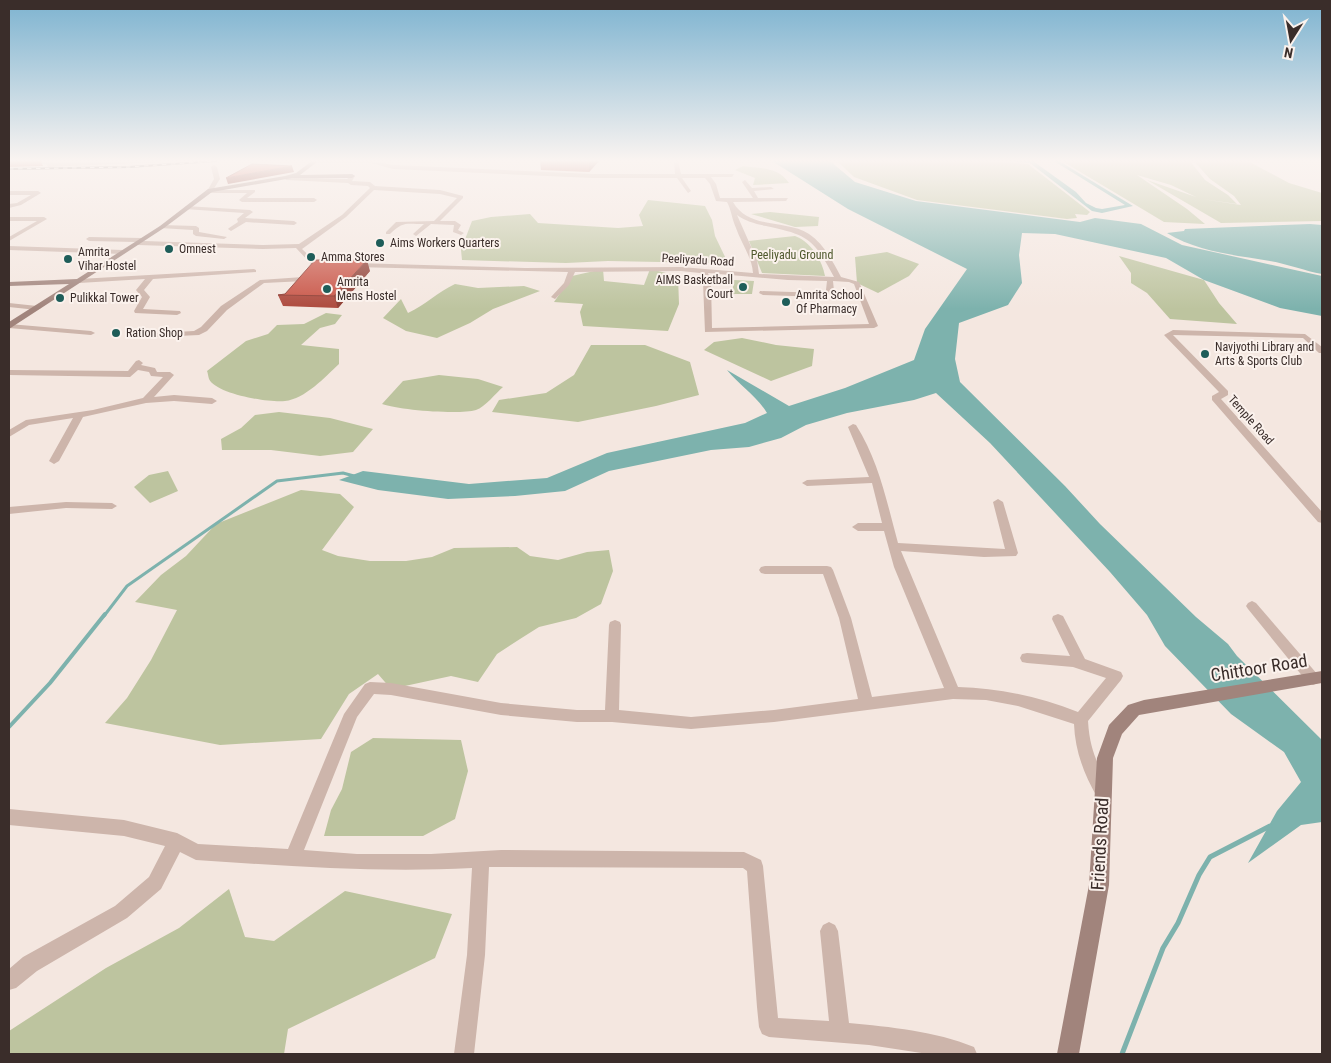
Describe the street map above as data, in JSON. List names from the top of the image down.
{
  "streets": {
    "street": [
      "Peeliyadu Road",
      "Temple Road",
      "Chittoor Road",
      "Friends Road"
    ]
  },
  "crossings": [
    ["Chittoor Road", "Friends Road"]
  ],
  "parks": ["Peeliyadu Ground"],
  "places": [
    "Aims Workers Quarters",
    "Omnest",
    "Amma Stores",
    "Amrita Vihar Hostel",
    "AIMS Basketball Court",
    "Amrita Mens Hostel",
    "Pulikkal Tower",
    "Amrita School Of Pharmacy",
    "Ration Shop",
    "Navjyothi Library and Arts & Sports Club"
  ],
  "north": "bottom"
}
